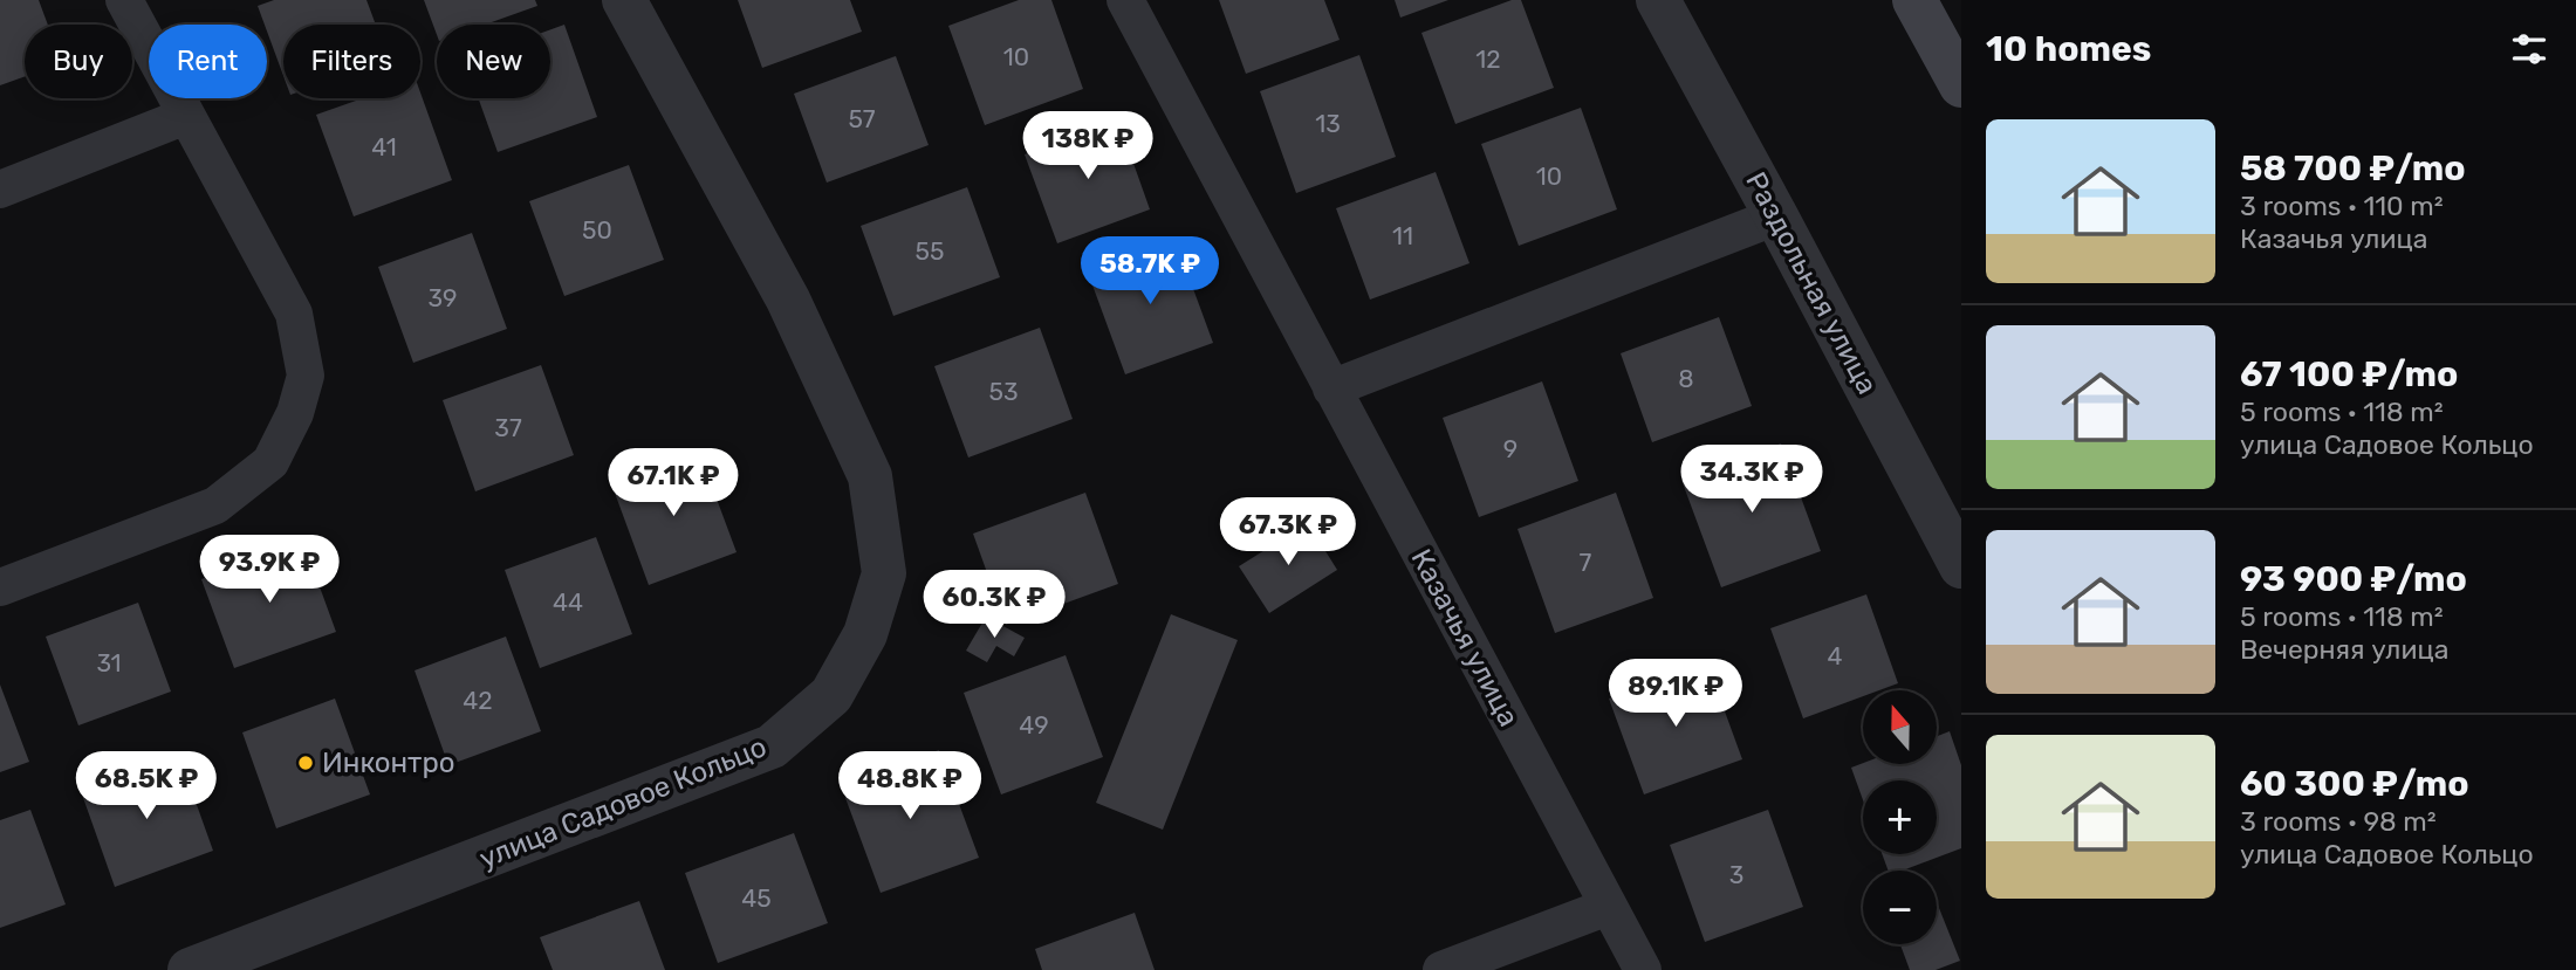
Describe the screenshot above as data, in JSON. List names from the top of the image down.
{
  "streets": {
    "street": ["Раздольная улица", "Казачья улица", "улица Садовое Кольцо"]
  },
  "places": ["Инконтро"],
  "house_numbers": [
    "10",
    "12",
    "57",
    "13",
    "41",
    "10",
    "50",
    "11",
    "55",
    "39",
    "8",
    "53",
    "37",
    "9",
    "7",
    "44",
    "4",
    "31",
    "42",
    "49",
    "3",
    "45"
  ],
  "north": "top",
  "page": {
    "heading": "10 homes",
    "chip": [
      "Buy",
      "Rent",
      "Filters",
      "New"
    ],
    "list": [
      {
        "name": "58 700 ₽/mo",
        "note": "3 rooms · 110 m² · Казачья улица"
      },
      {
        "name": "67 100 ₽/mo",
        "note": "5 rooms · 118 m² · улица Садовое Кольцо"
      },
      {
        "name": "93 900 ₽/mo",
        "note": "5 rooms · 118 m² · Вечерняя улица"
      },
      {
        "name": "60 300 ₽/mo",
        "note": "3 rooms · 98 m² · улица Садовое Кольцо"
      }
    ],
    "price": [
      "138K ₽",
      "58.7K ₽",
      "34.3K ₽",
      "67.1K ₽",
      "67.3K ₽",
      "93.9K ₽",
      "60.3K ₽",
      "89.1K ₽",
      "68.5K ₽",
      "48.8K ₽"
    ],
    "map_buttons": ["+", "−"]
  }
}
